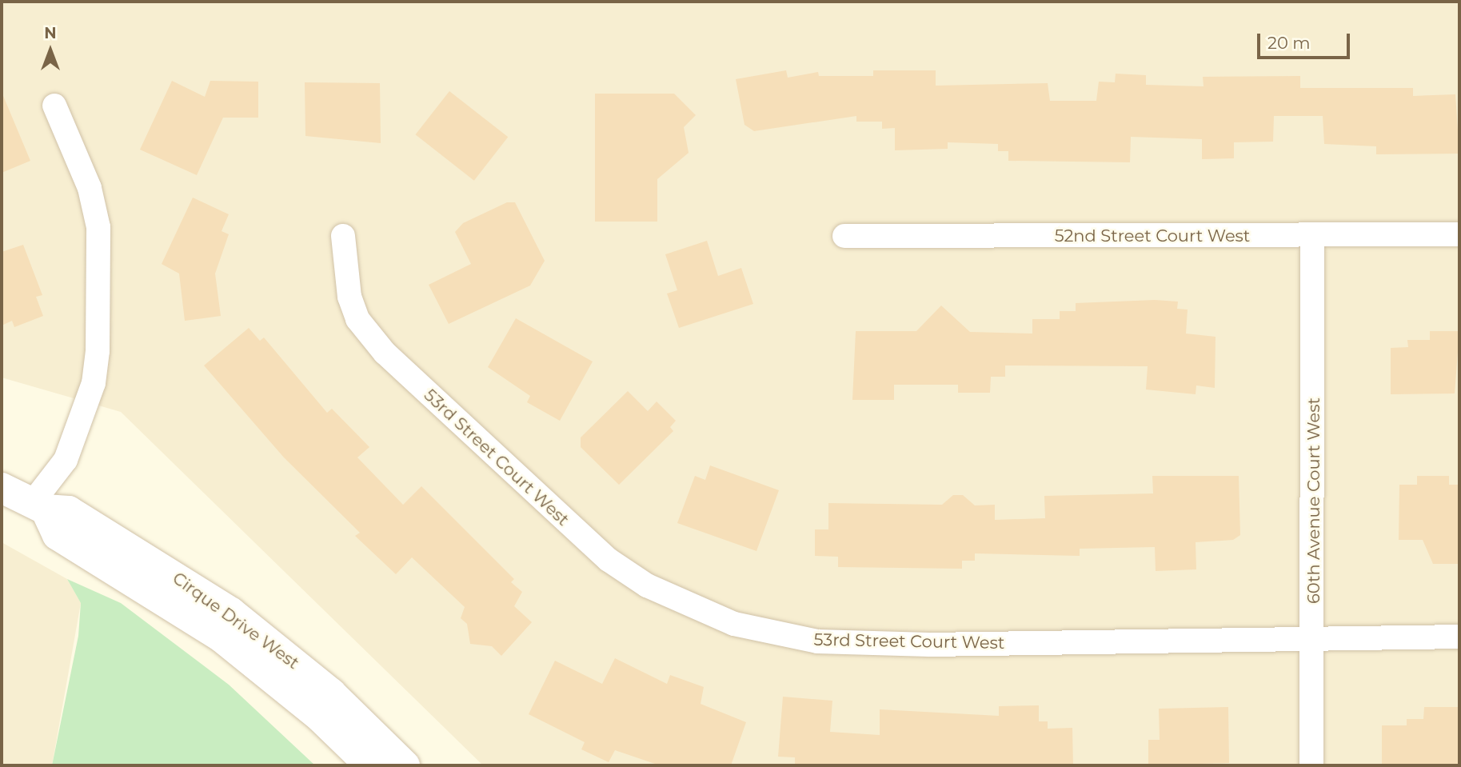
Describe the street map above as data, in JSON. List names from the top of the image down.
{
  "streets": {
    "main road": ["Cirque Drive West"],
    "street": ["52nd Street Court West", "53rd Street Court West", "60th Avenue Court West"]
  },
  "crossings": [
    ["52nd Street Court West", "60th Avenue Court West"],
    ["53rd Street Court West", "60th Avenue Court West"]
  ],
  "scale_bar": "20 m",
  "north": "top"
}
